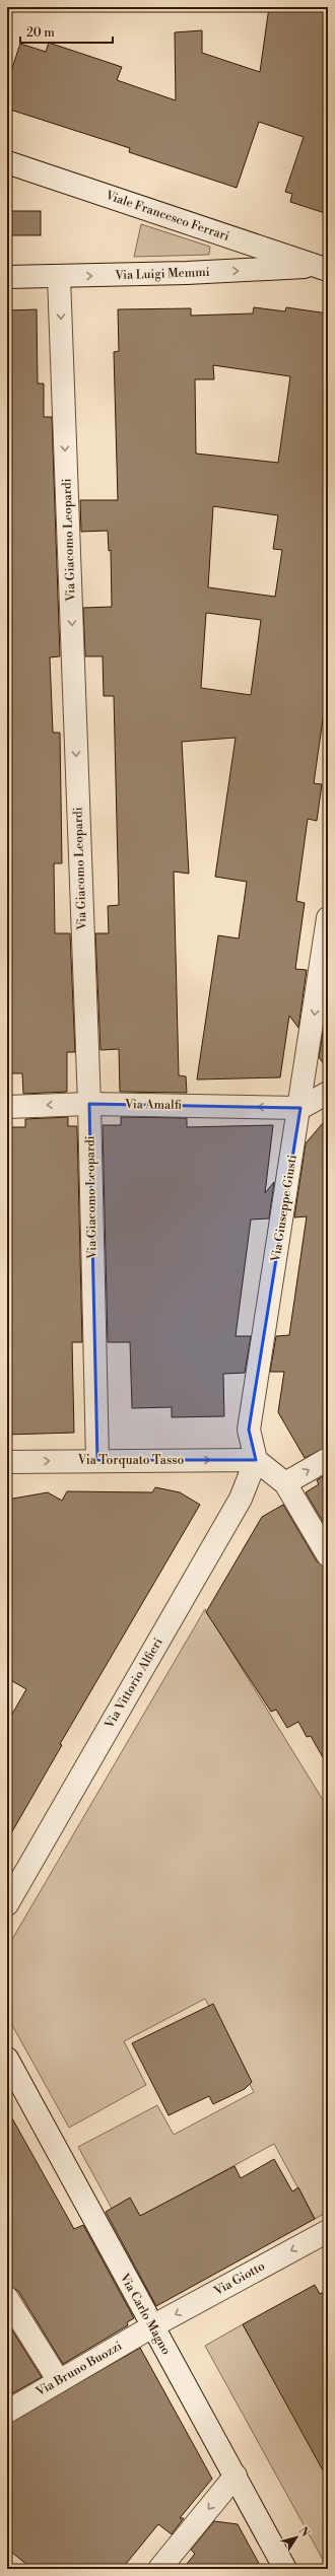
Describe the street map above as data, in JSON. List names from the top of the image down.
{
  "streets": {
    "street": [
      "Viale Francesco Ferrari",
      "Via Luigi Memmi",
      "Via Giacomo Leopardi",
      "Via Amalfi",
      "Via Giuseppe Giusti",
      "Via Torquato Tasso",
      "Via Vittorio Alfieri",
      "Via Giotto",
      "Via Carlo Magno",
      "Via Bruno Buozzi"
    ]
  },
  "crossings": [
    ["Viale Francesco Ferrari", "Via Luigi Memmi"],
    ["Via Luigi Memmi", "Via Giacomo Leopardi"],
    ["Via Giacomo Leopardi", "Via Amalfi"],
    ["Via Giacomo Leopardi", "Via Torquato Tasso"],
    ["Via Amalfi", "Via Giuseppe Giusti"],
    ["Via Giuseppe Giusti", "Via Torquato Tasso"],
    ["Via Giuseppe Giusti", "Via Vittorio Alfieri"],
    ["Via Torquato Tasso", "Via Vittorio Alfieri"],
    ["Via Giotto", "Via Carlo Magno"],
    ["Via Giotto", "Via Bruno Buozzi"],
    ["Via Carlo Magno", "Via Bruno Buozzi"]
  ],
  "one_way": [
    "Via Luigi Memmi",
    "Via Giacomo Leopardi",
    "Via Amalfi",
    "Via Torquato Tasso",
    "Via Giotto"
  ],
  "scale_bar": "20 m",
  "north": "top right"
}
